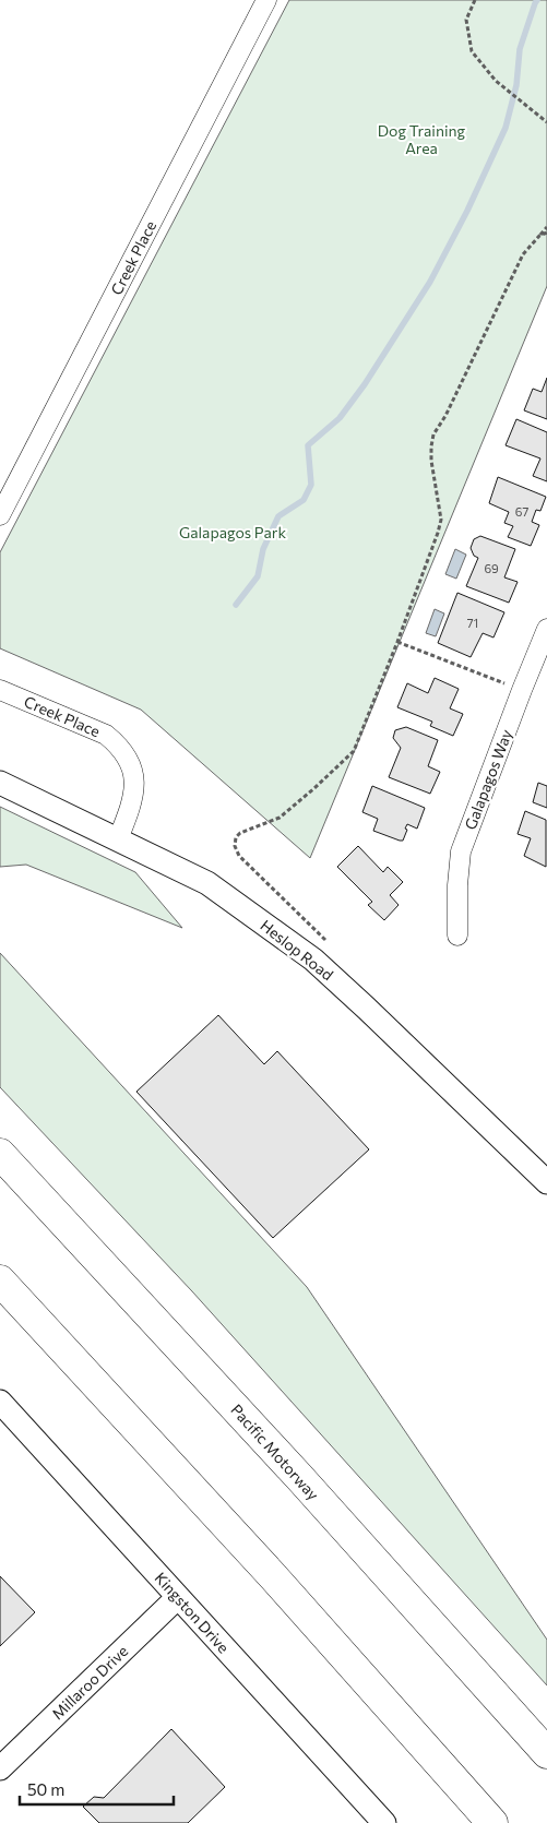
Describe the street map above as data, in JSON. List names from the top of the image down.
{
  "streets": {
    "highway": ["Pacific Motorway"],
    "street": [
      "Creek Place",
      "Galapagos Way",
      "Heslop Road",
      "Kingston Drive",
      "Millaroo Drive"
    ]
  },
  "crossings": [
    ["Creek Place", "Heslop Road"],
    ["Kingston Drive", "Millaroo Drive"]
  ],
  "parks": ["Dog Training Area", "Galapagos Park"],
  "house_numbers": ["67", "69", "71"],
  "scale_bar": "50 m"
}
